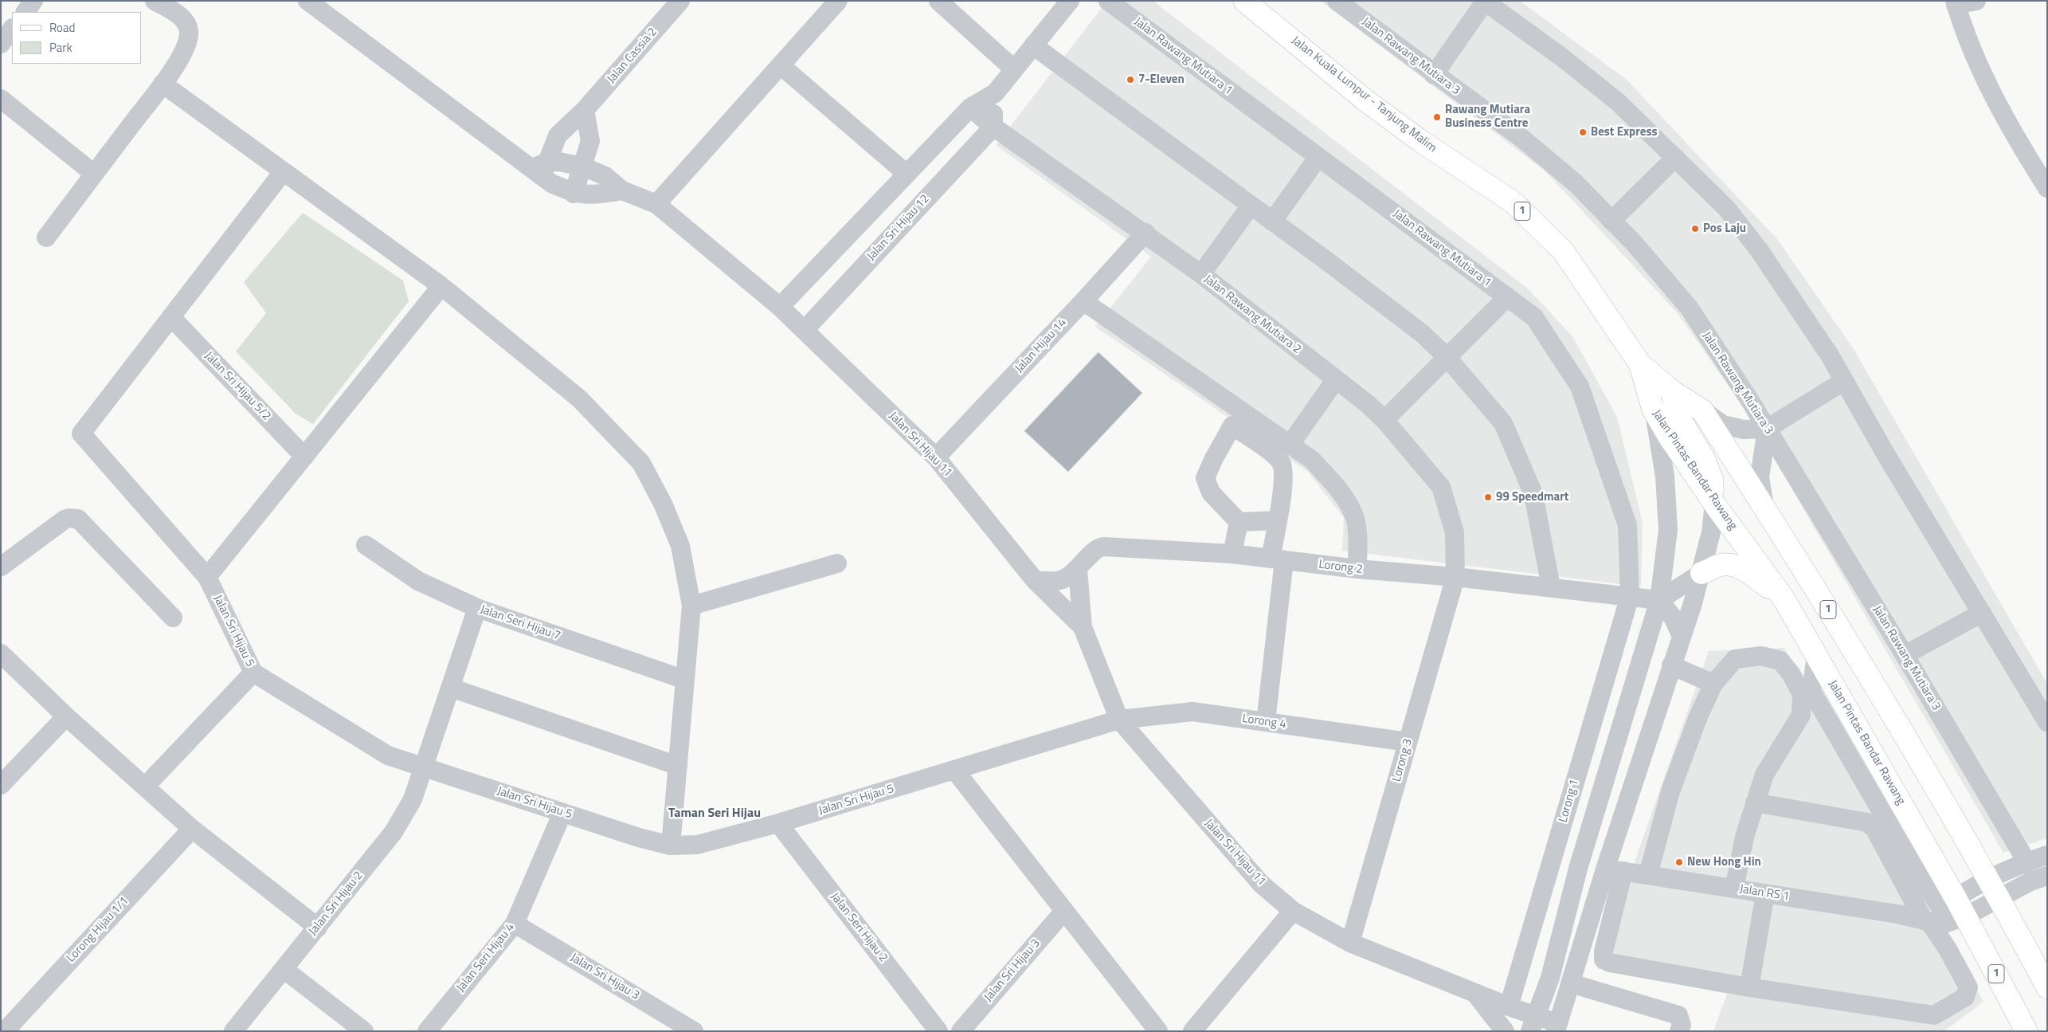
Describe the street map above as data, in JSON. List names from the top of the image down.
{
  "streets": {
    "main road": ["Jalan Kuala Lumpur - Tanjung Malim", "1", "Jalan Pintas Bandar Rawang"],
    "street": [
      "Jalan Cassia 2",
      "Jalan Rawang Mutiara 1",
      "Jalan Rawang Mutiara 3",
      "Jalan Sri Hijau 12",
      "Jalan Rawang Mutiara 2",
      "Jalan Hijau 14",
      "Jalan Sri Hijau 5/2",
      "Jalan Sri Hijau 11",
      "Lorong 2",
      "Jalan Seri Hijau 7",
      "Jalan Sri Hijau 5",
      "Lorong 4",
      "Lorong 3",
      "Lorong 1",
      "Jalan RS 1",
      "Jalan Sri Hijau 2",
      "Jalan Seri Hijau 2",
      "Lorong Hijau 1/1",
      "Jalan Seri Hijau 4",
      "Jalan Sri Hijau 3"
    ]
  },
  "crossings": [
    ["Jalan Cassia 2", "Jalan Sri Hijau 11"],
    ["Jalan Rawang Mutiara 1", "Lorong 2"],
    ["Jalan Rawang Mutiara 1", "Lorong 1"],
    ["Jalan Kuala Lumpur - Tanjung Malim", "1"],
    ["Jalan Kuala Lumpur - Tanjung Malim", "Jalan Pintas Bandar Rawang"],
    ["1", "Jalan Pintas Bandar Rawang"],
    ["Jalan Sri Hijau 12", "Jalan Rawang Mutiara 2"],
    ["Jalan Sri Hijau 12", "Jalan Sri Hijau 11"],
    ["Jalan Rawang Mutiara 2", "Jalan Hijau 14"],
    ["Jalan Rawang Mutiara 2", "Lorong 2"],
    ["Jalan Rawang Mutiara 2", "Lorong 3"],
    ["Jalan Hijau 14", "Jalan Sri Hijau 11"],
    ["Jalan Sri Hijau 5/2", "Jalan Sri Hijau 5"],
    ["Jalan Sri Hijau 11", "Lorong 2"],
    ["Jalan Sri Hijau 11", "Jalan Sri Hijau 5"],
    ["Jalan Sri Hijau 11", "Lorong 4"],
    ["Jalan Sri Hijau 11", "Lorong 3"],
    ["Jalan Sri Hijau 11", "Lorong 1"],
    ["Jalan Pintas Bandar Rawang", "Jalan RS 1"],
    ["Lorong 2", "Lorong 3"],
    ["Lorong 2", "Lorong 1"],
    ["Jalan Seri Hijau 7", "Jalan Sri Hijau 2"],
    ["Jalan Sri Hijau 5", "Lorong 4"],
    ["Jalan Sri Hijau 5", "Jalan Sri Hijau 2"],
    ["Jalan Sri Hijau 5", "Jalan Seri Hijau 2"],
    ["Jalan Sri Hijau 5", "Jalan Seri Hijau 4"],
    ["Lorong 4", "Lorong 3"],
    ["Jalan Seri Hijau 4", "Jalan Sri Hijau 3"]
  ],
  "districts": ["Taman Seri Hijau"],
  "places": [
    "7-Eleven",
    "Rawang Mutiara Business Centre",
    "Best Express",
    "Pos Laju",
    "99 Speedmart",
    "New Hong Hin"
  ],
  "legend": ["Road", "Park"]
}
